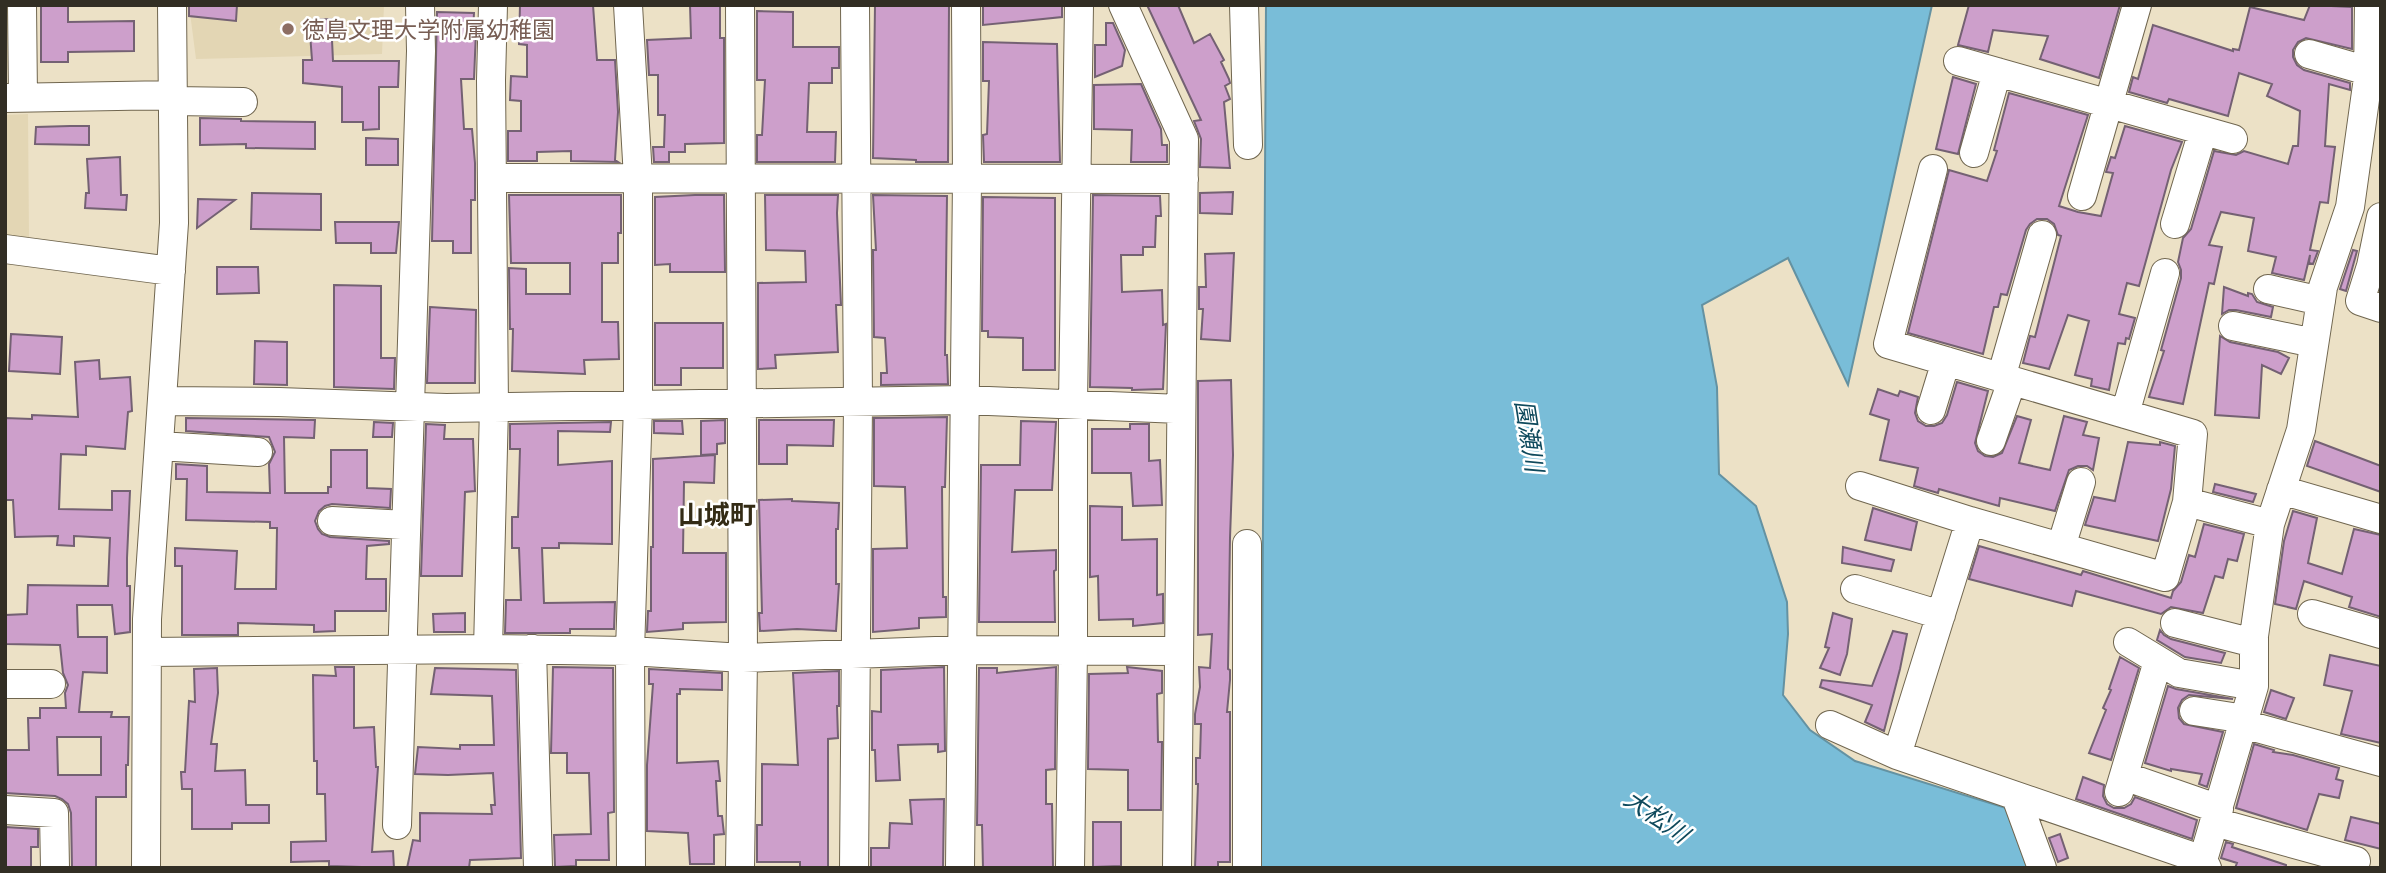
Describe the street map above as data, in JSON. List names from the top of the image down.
{
  "districts": ["山城町"],
  "water": ["園瀬川", "大松川"],
  "places": ["徳島文理大学附属幼稚園"]
}
